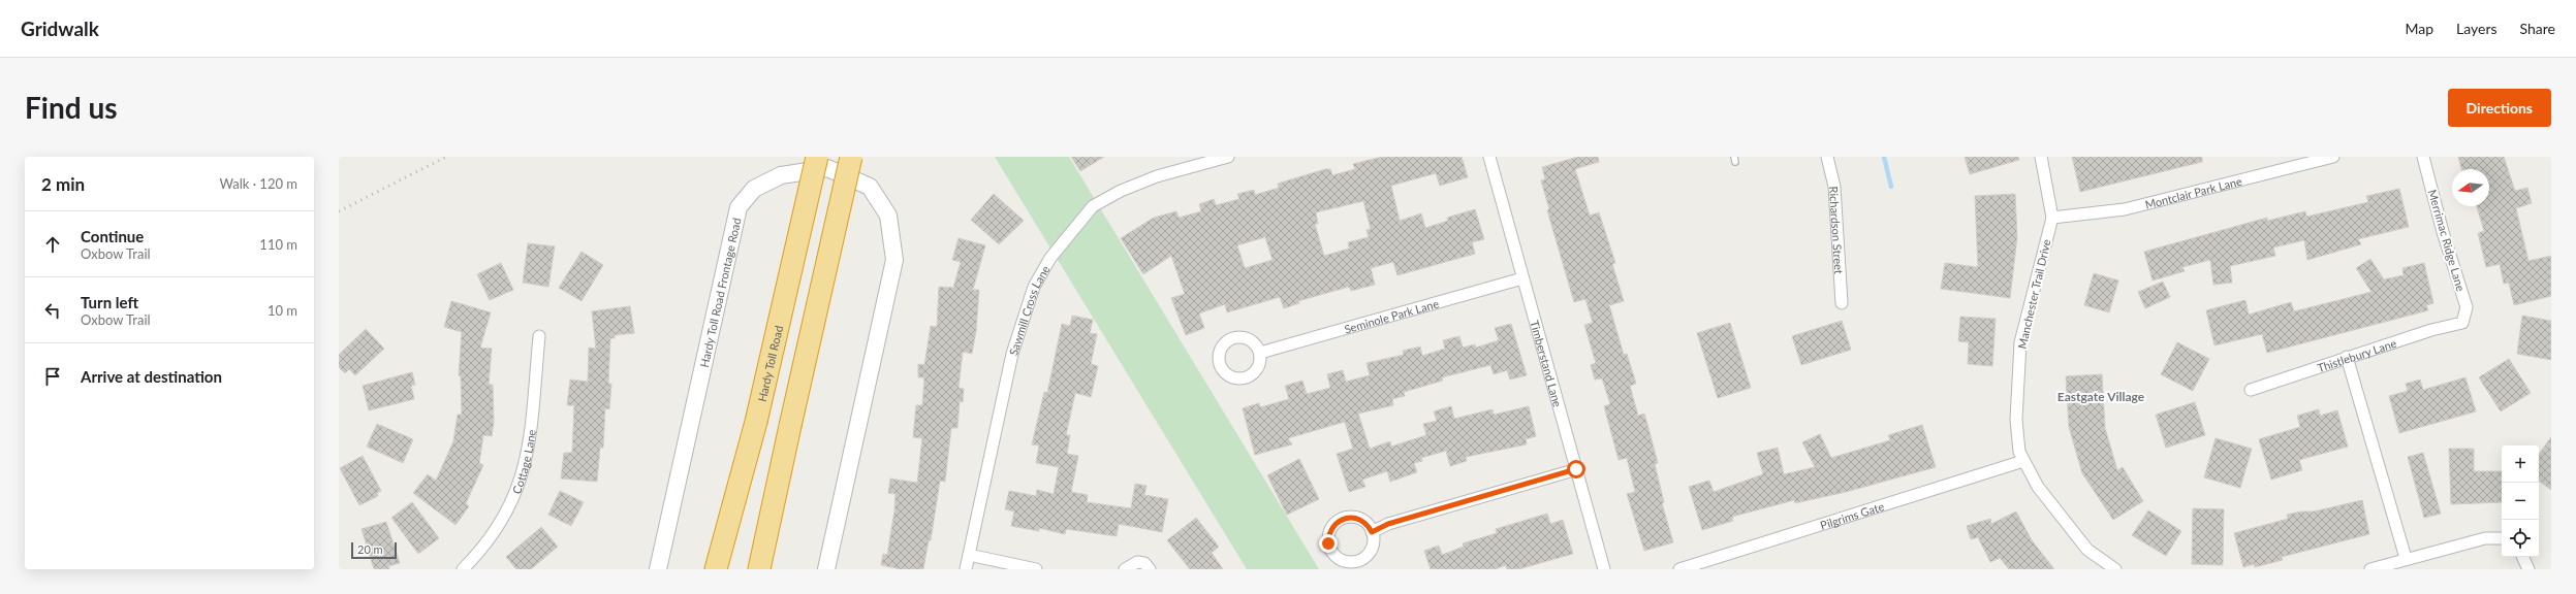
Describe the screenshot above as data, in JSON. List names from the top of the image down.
{
  "streets": {
    "highway": ["Hardy Toll Road"],
    "street": [
      "Montclair Park Lane",
      "Richardson Street",
      "Merrimac Ridge Lane",
      "Hardy Toll Road Frontage Road",
      "Manchester Trail Drive",
      "Sawmill Cross Lane",
      "Seminole Park Lane",
      "Thistlebury Lane",
      "Timberstand Lane",
      "Cottage Lane",
      "Pilgrims Gate"
    ]
  },
  "crossings": [
    ["Montclair Park Lane", "Manchester Trail Drive"],
    ["Merrimac Ridge Lane", "Thistlebury Lane"],
    ["Manchester Trail Drive", "Pilgrims Gate"],
    ["Seminole Park Lane", "Timberstand Lane"]
  ],
  "districts": ["Eastgate Village"],
  "scale_bar": "20 m",
  "north": "left",
  "page": {
    "header": "Gridwalk",
    "nav": ["Map", "Layers", "Share"],
    "buttons": "Directions",
    "title": "Find us",
    "heading": ["2 min", "Walk · 120 m"],
    "list": [
      ["Continue", "Oxbow Trail", "110 m"],
      ["Turn left", "Oxbow Trail", "10 m"],
      "Arrive at destination"
    ],
    "map_buttons": ["+", "−"],
    "scale": "20 m"
  }
}
